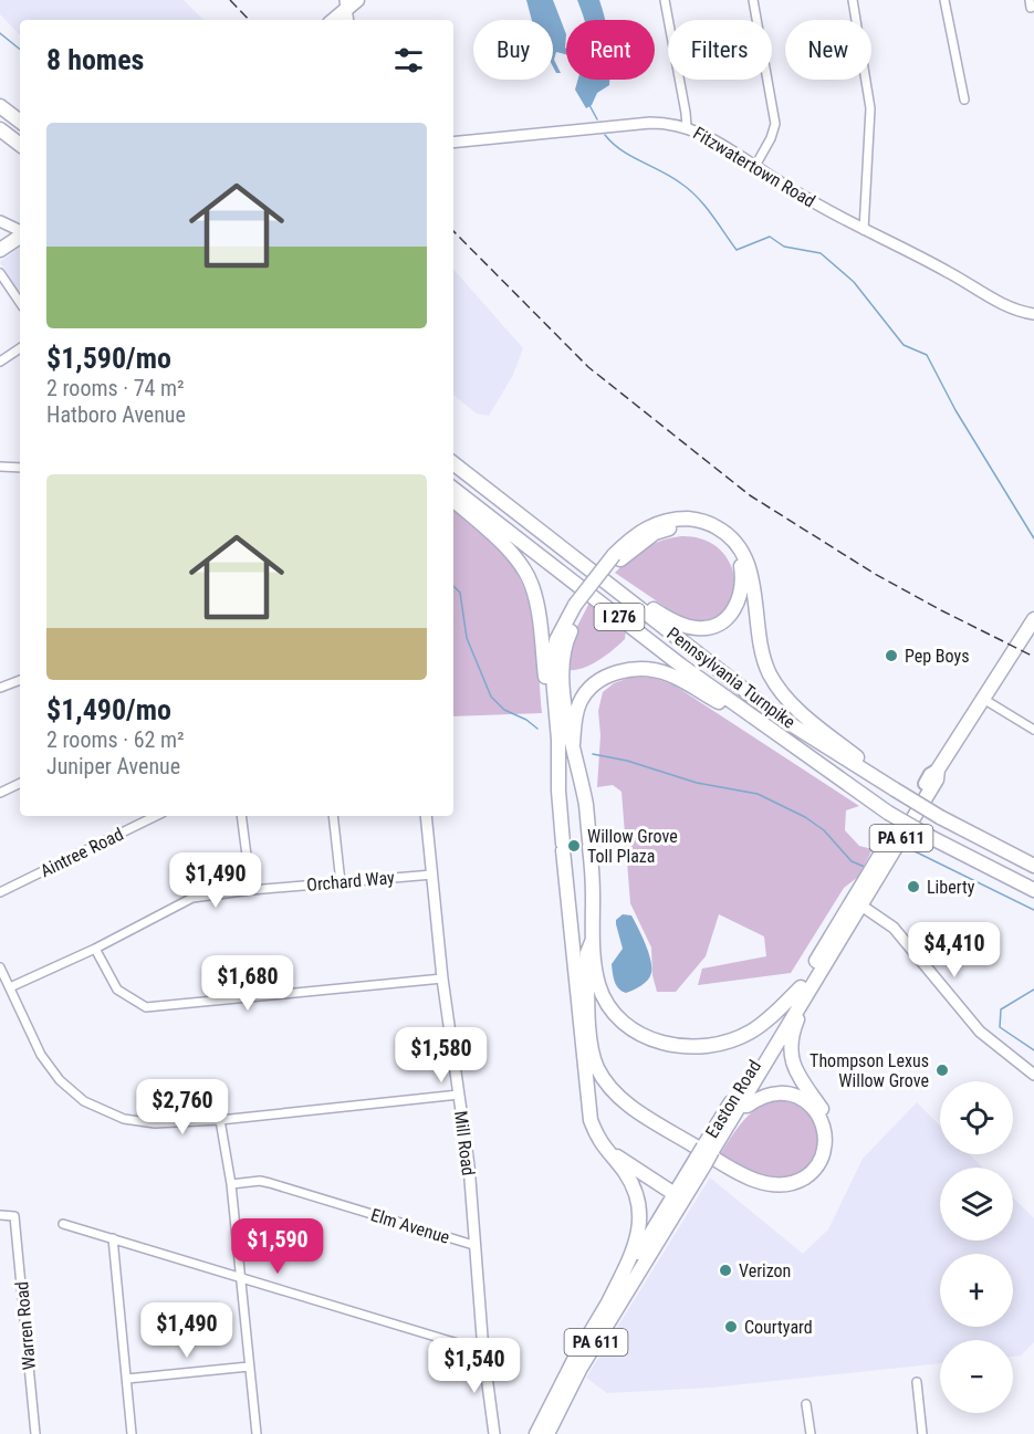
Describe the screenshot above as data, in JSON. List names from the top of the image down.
{
  "streets": {
    "highway": [
      "I 276",
      "Pennsylvania Turnpike",
      "PA 611",
      "Easton Road"
    ],
    "street": [
      "Fitzwatertown Road",
      "Aintree Road",
      "Orchard Way",
      "Mill Road",
      "Elm Avenue",
      "Warren Road"
    ]
  },
  "crossings": [
    ["Orchard Way", "Mill Road"],
    ["Mill Road", "Elm Avenue"]
  ],
  "places": [
    "Pep Boys",
    "Willow Grove Toll Plaza",
    "Liberty",
    "Thompson Lexus Willow Grove",
    "Verizon",
    "Courtyard"
  ],
  "page": {
    "chip": [
      "Buy",
      "Rent",
      "Filters",
      "New"
    ],
    "heading": "8 homes",
    "list": [
      {
        "name": "$1,590/mo",
        "note": "2 rooms · 74 m² · Hatboro Avenue"
      },
      {
        "name": "$1,490/mo",
        "note": "2 rooms · 62 m² · Juniper Avenue"
      }
    ],
    "price": [
      "$1,490",
      "$4,410",
      "$1,680",
      "$1,580",
      "$2,760",
      "$1,590",
      "$1,490",
      "$1,540"
    ],
    "map_buttons": ["+", "−"]
  }
}
